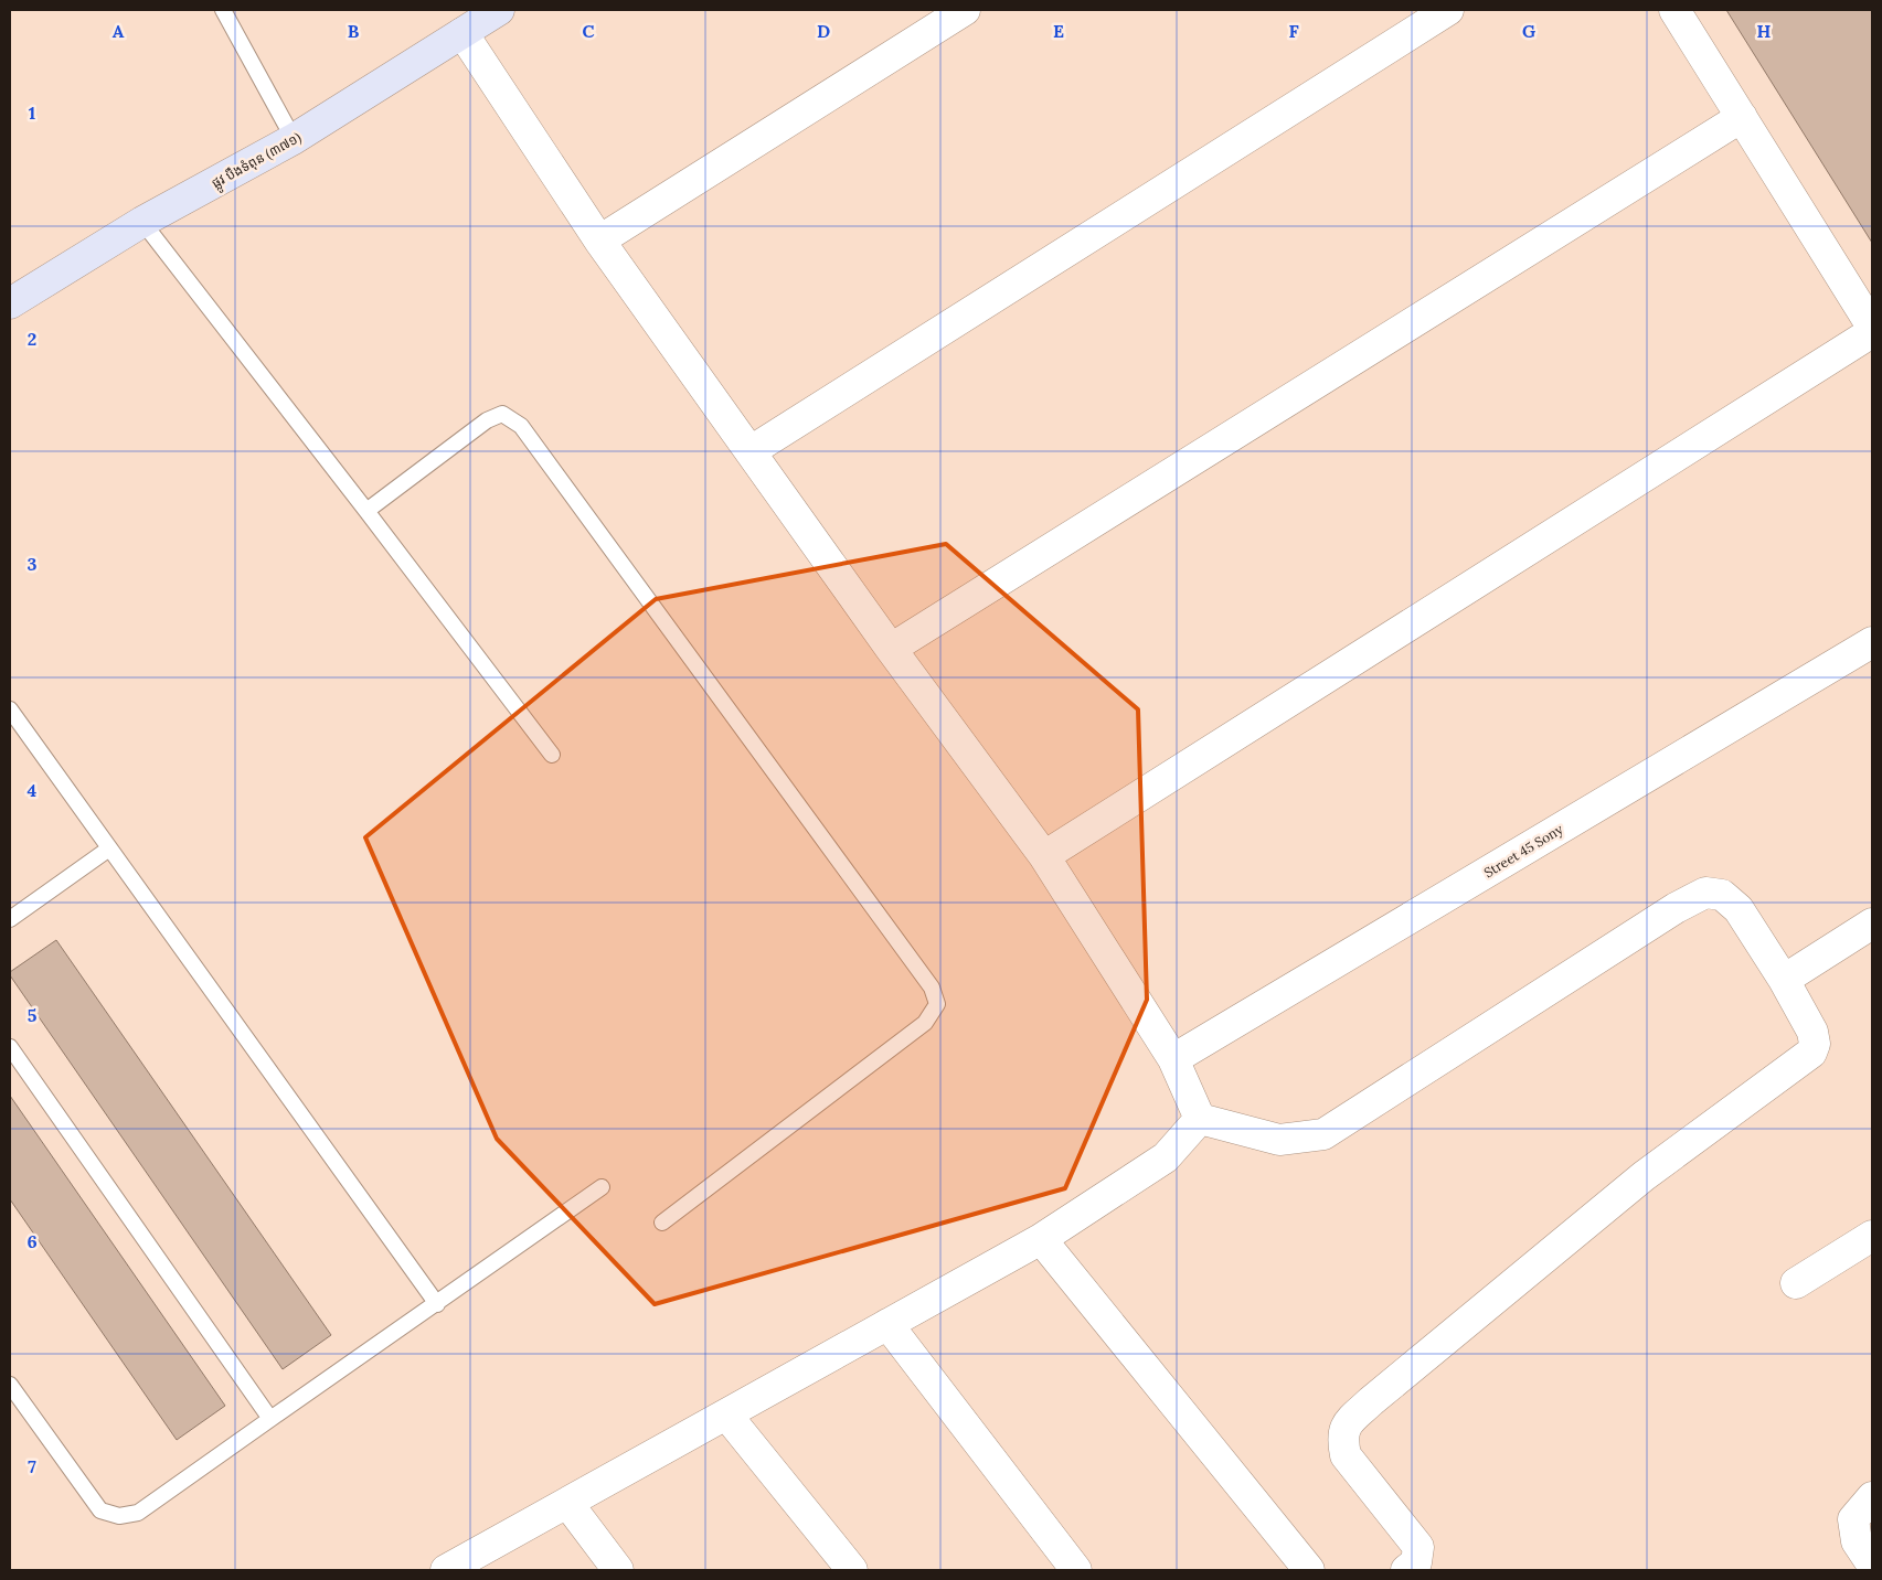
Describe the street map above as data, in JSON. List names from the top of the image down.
{
  "streets": {
    "street": ["ផ្លូវ បឹងទំពុន (៣៧១)", "Street 45 Sony"]
  },
  "grid": {
    "columns": [
      "A",
      "B",
      "C",
      "D",
      "E",
      "F",
      "G",
      "H"
    ],
    "rows": [
      "1",
      "2",
      "3",
      "4",
      "5",
      "6",
      "7"
    ]
  }
}
